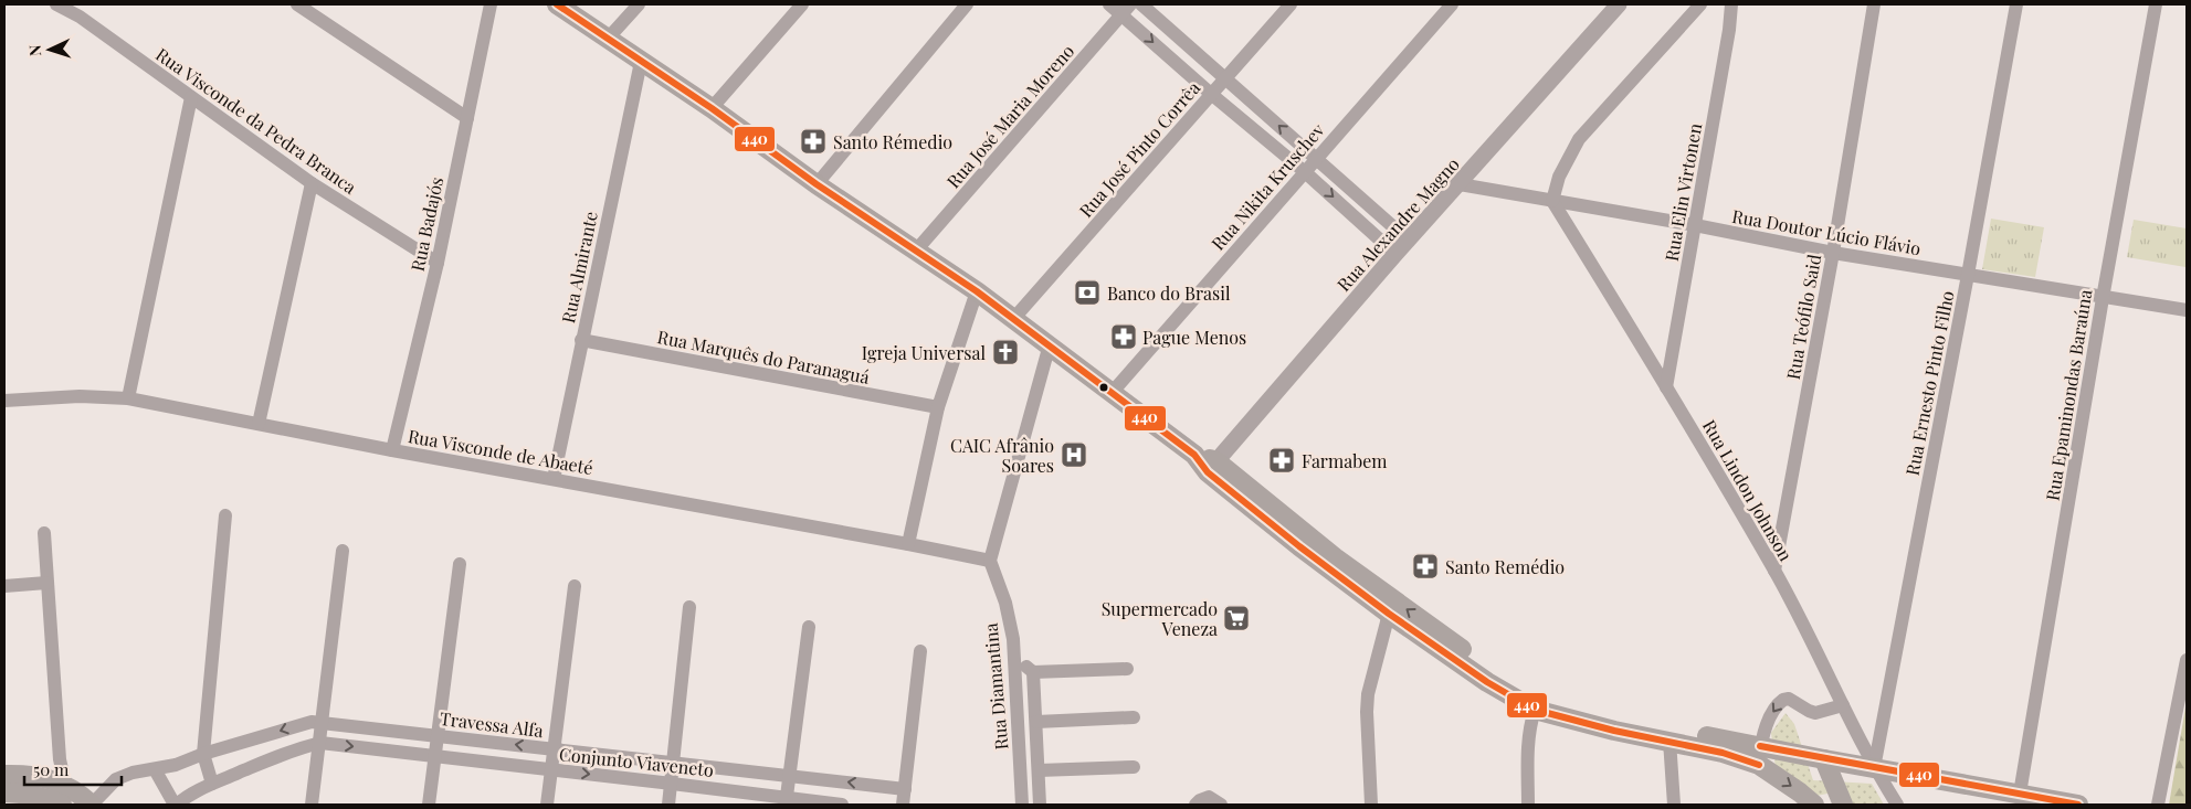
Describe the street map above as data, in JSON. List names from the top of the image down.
{
  "streets": {
    "street": [
      "Rua José Maria Moreno",
      "Rua Visconde da Pedra Branca",
      "Rua José Pinto Corrêa",
      "Rua Nikita Kruschev",
      "Rua Elin Virtonen",
      "Rua Badajós",
      "Rua Alexandre Magno",
      "Rua Doutor Lúcio Flávio",
      "Rua Almirante",
      "Rua Teófilo Said",
      "Rua Marquês do Paranaguá",
      "Rua Ernesto Pinto Filho",
      "Rua Epaminondas Baraúna",
      "Rua Visconde de Abaeté",
      "Rua Lindon Johnson",
      "Rua Diamantina",
      "Travessa Alfa",
      "Conjunto Viaveneto"
    ]
  },
  "crossings": [
    ["Rua Visconde da Pedra Branca", "Rua Badajós"],
    ["Rua Elin Virtonen", "Rua Doutor Lúcio Flávio"],
    ["Rua Elin Virtonen", "Rua Lindon Johnson"],
    ["Rua Badajós", "Rua Visconde de Abaeté"],
    ["Rua Alexandre Magno", "Rua Doutor Lúcio Flávio"],
    ["Rua Doutor Lúcio Flávio", "Rua Teófilo Said"],
    ["Rua Doutor Lúcio Flávio", "Rua Ernesto Pinto Filho"],
    ["Rua Doutor Lúcio Flávio", "Rua Epaminondas Baraúna"],
    ["Rua Doutor Lúcio Flávio", "Rua Lindon Johnson"],
    ["Rua Almirante", "Rua Marquês do Paranaguá"],
    ["Rua Almirante", "Rua Visconde de Abaeté"],
    ["Rua Teófilo Said", "Rua Lindon Johnson"],
    ["Rua Ernesto Pinto Filho", "Rua Lindon Johnson"],
    ["Rua Visconde de Abaeté", "Rua Diamantina"]
  ],
  "one_way": ["Travessa Alfa"],
  "places": {
    "pharmacy": [
      "Santo Rémedio",
      "Pague Menos",
      "Farmabem",
      "Santo Remédio"
    ],
    "bank": ["Banco do Brasil"],
    "church": ["Igreja Universal"],
    "hospital": ["CAIC Afrânio Soares"],
    "supermarket": ["Supermercado Veneza"]
  },
  "lines": ["transit line 440"],
  "scale_bar": "50 m",
  "north": "left"
}
